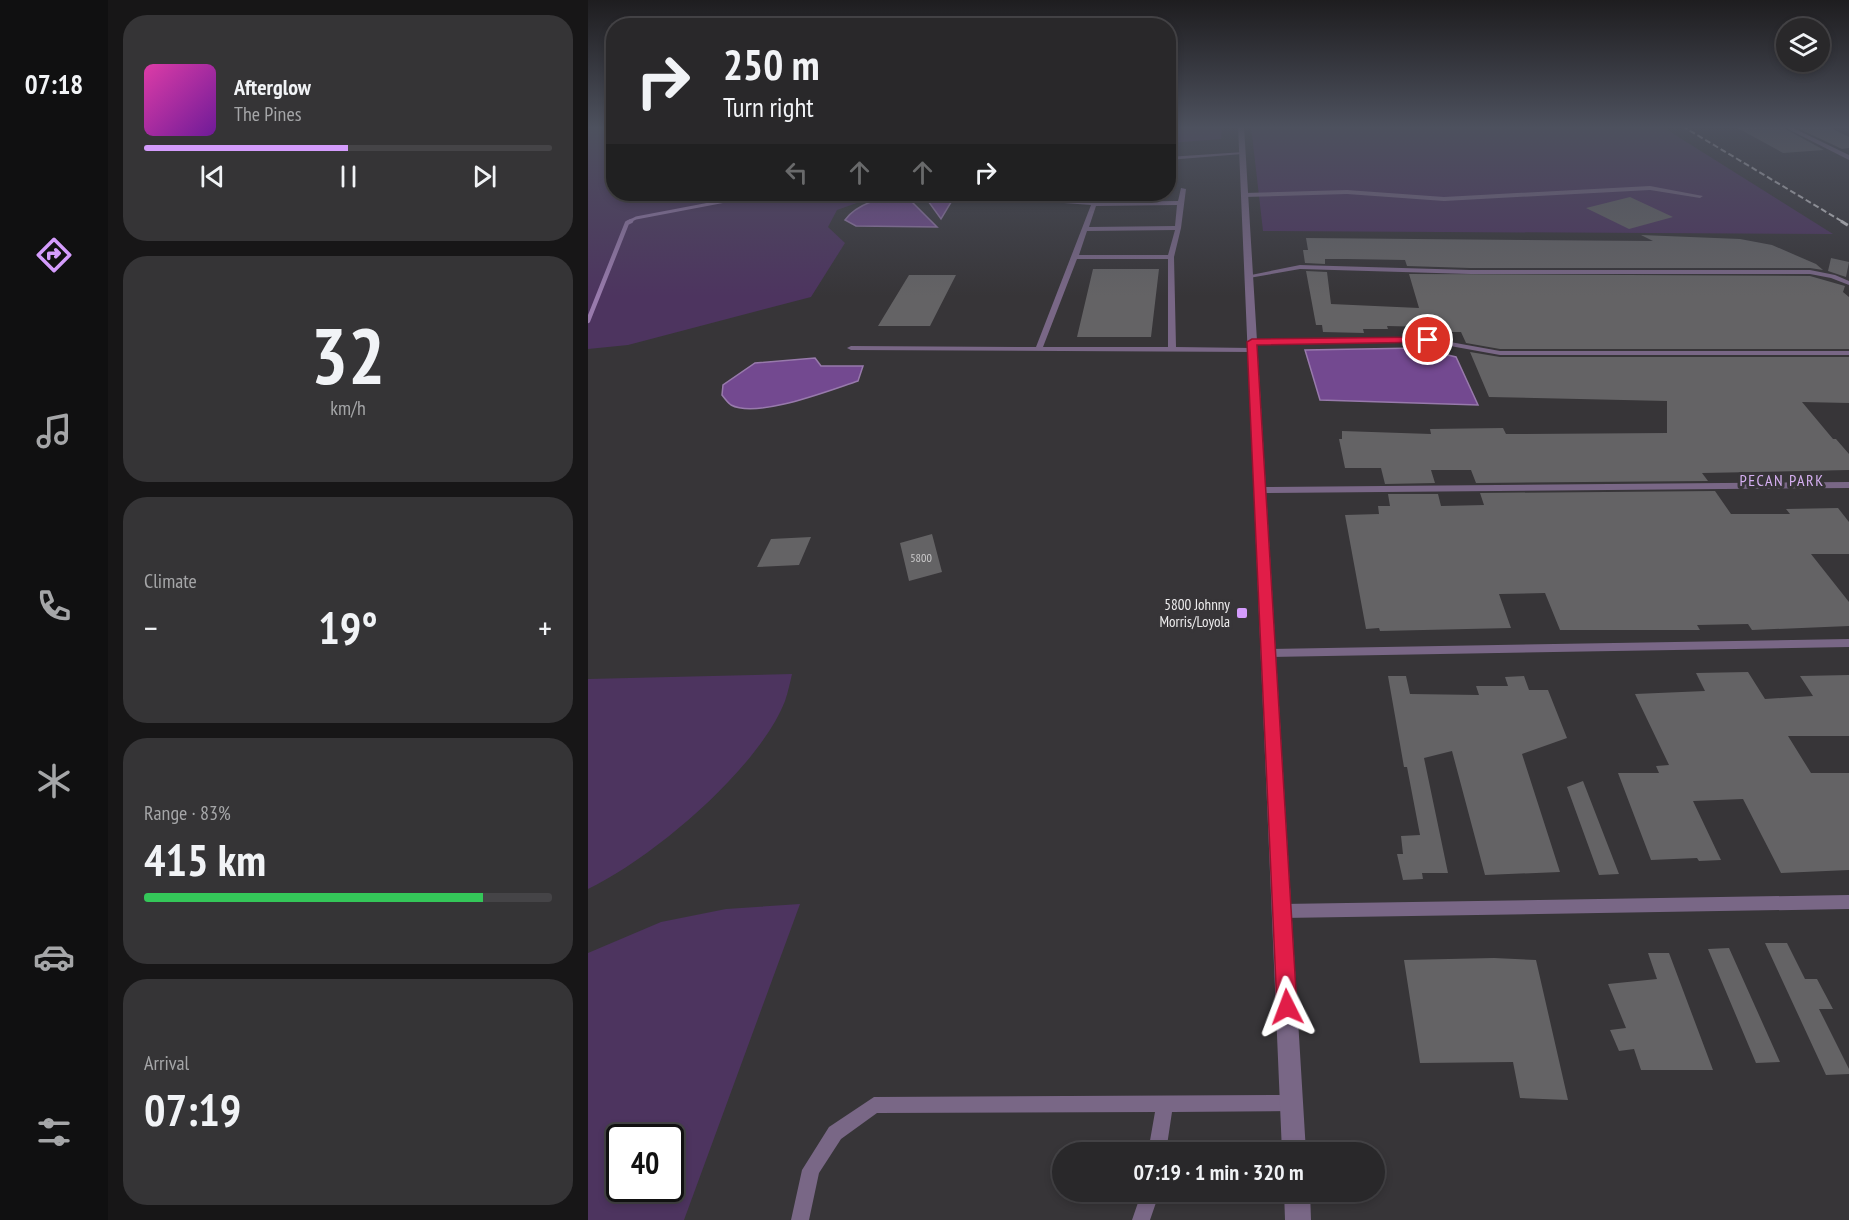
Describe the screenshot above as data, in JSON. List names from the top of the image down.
{
  "districts": ["PECAN PARK"],
  "places": {
    "transit": ["5800 Johnny Morris/Loyola"]
  },
  "house_numbers": ["5800"],
  "page": {
    "tabs": "07:18",
    "turn": ["250 m", "Turn right"],
    "song": ["Afterglow", "The Pines"],
    "tile": [
      ["32", "km/h"],
      "Climate",
      ["Range · 83%", "415 km"],
      ["Arrival", "07:19"]
    ],
    "heat": ["−", "19°", "+"],
    "limit": "40",
    "trip": "07:19 · 1 min · 320 m"
  }
}
